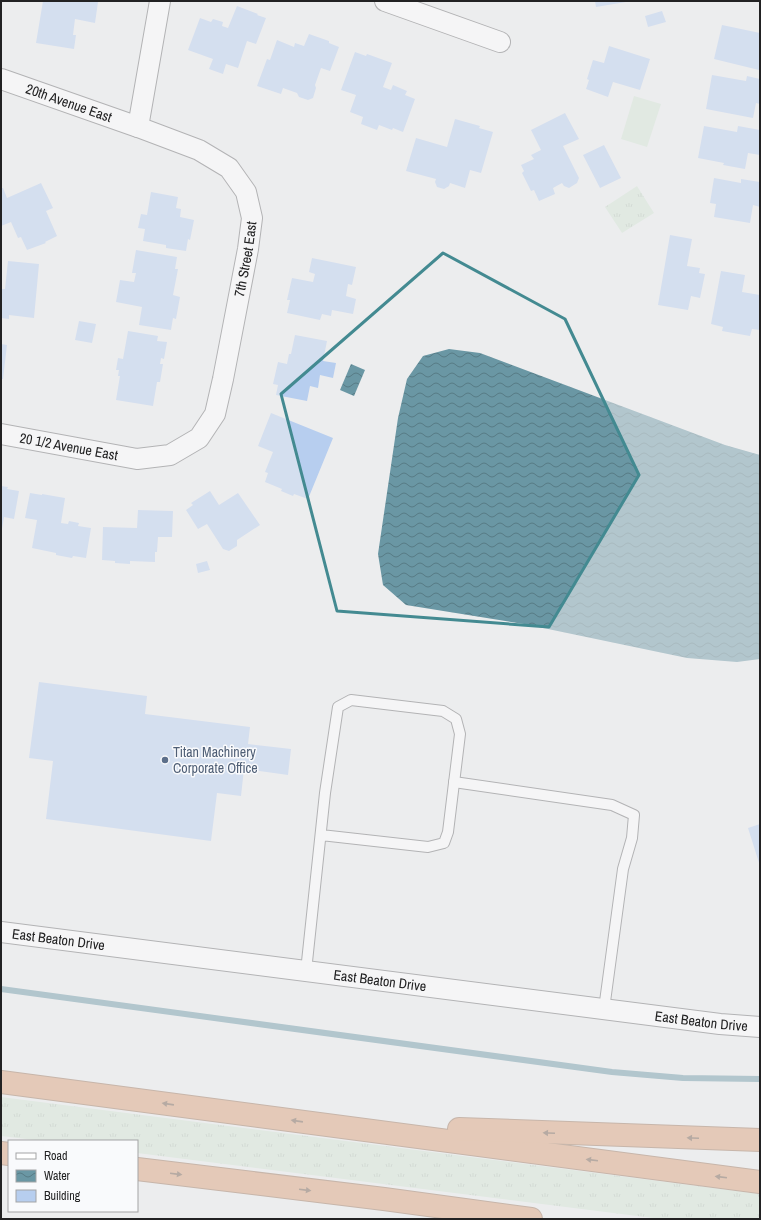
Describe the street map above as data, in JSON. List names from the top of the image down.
{
  "streets": {
    "street": [
      "20th Avenue East",
      "7th Street East",
      "20 1/2 Avenue East",
      "East Beaton Drive"
    ]
  },
  "crossings": [
    ["20th Avenue East", "7th Street East"],
    ["7th Street East", "20 1/2 Avenue East"]
  ],
  "places": ["Titan Machinery Corporate Office"],
  "legend": ["Road", "Water", "Building"]
}
